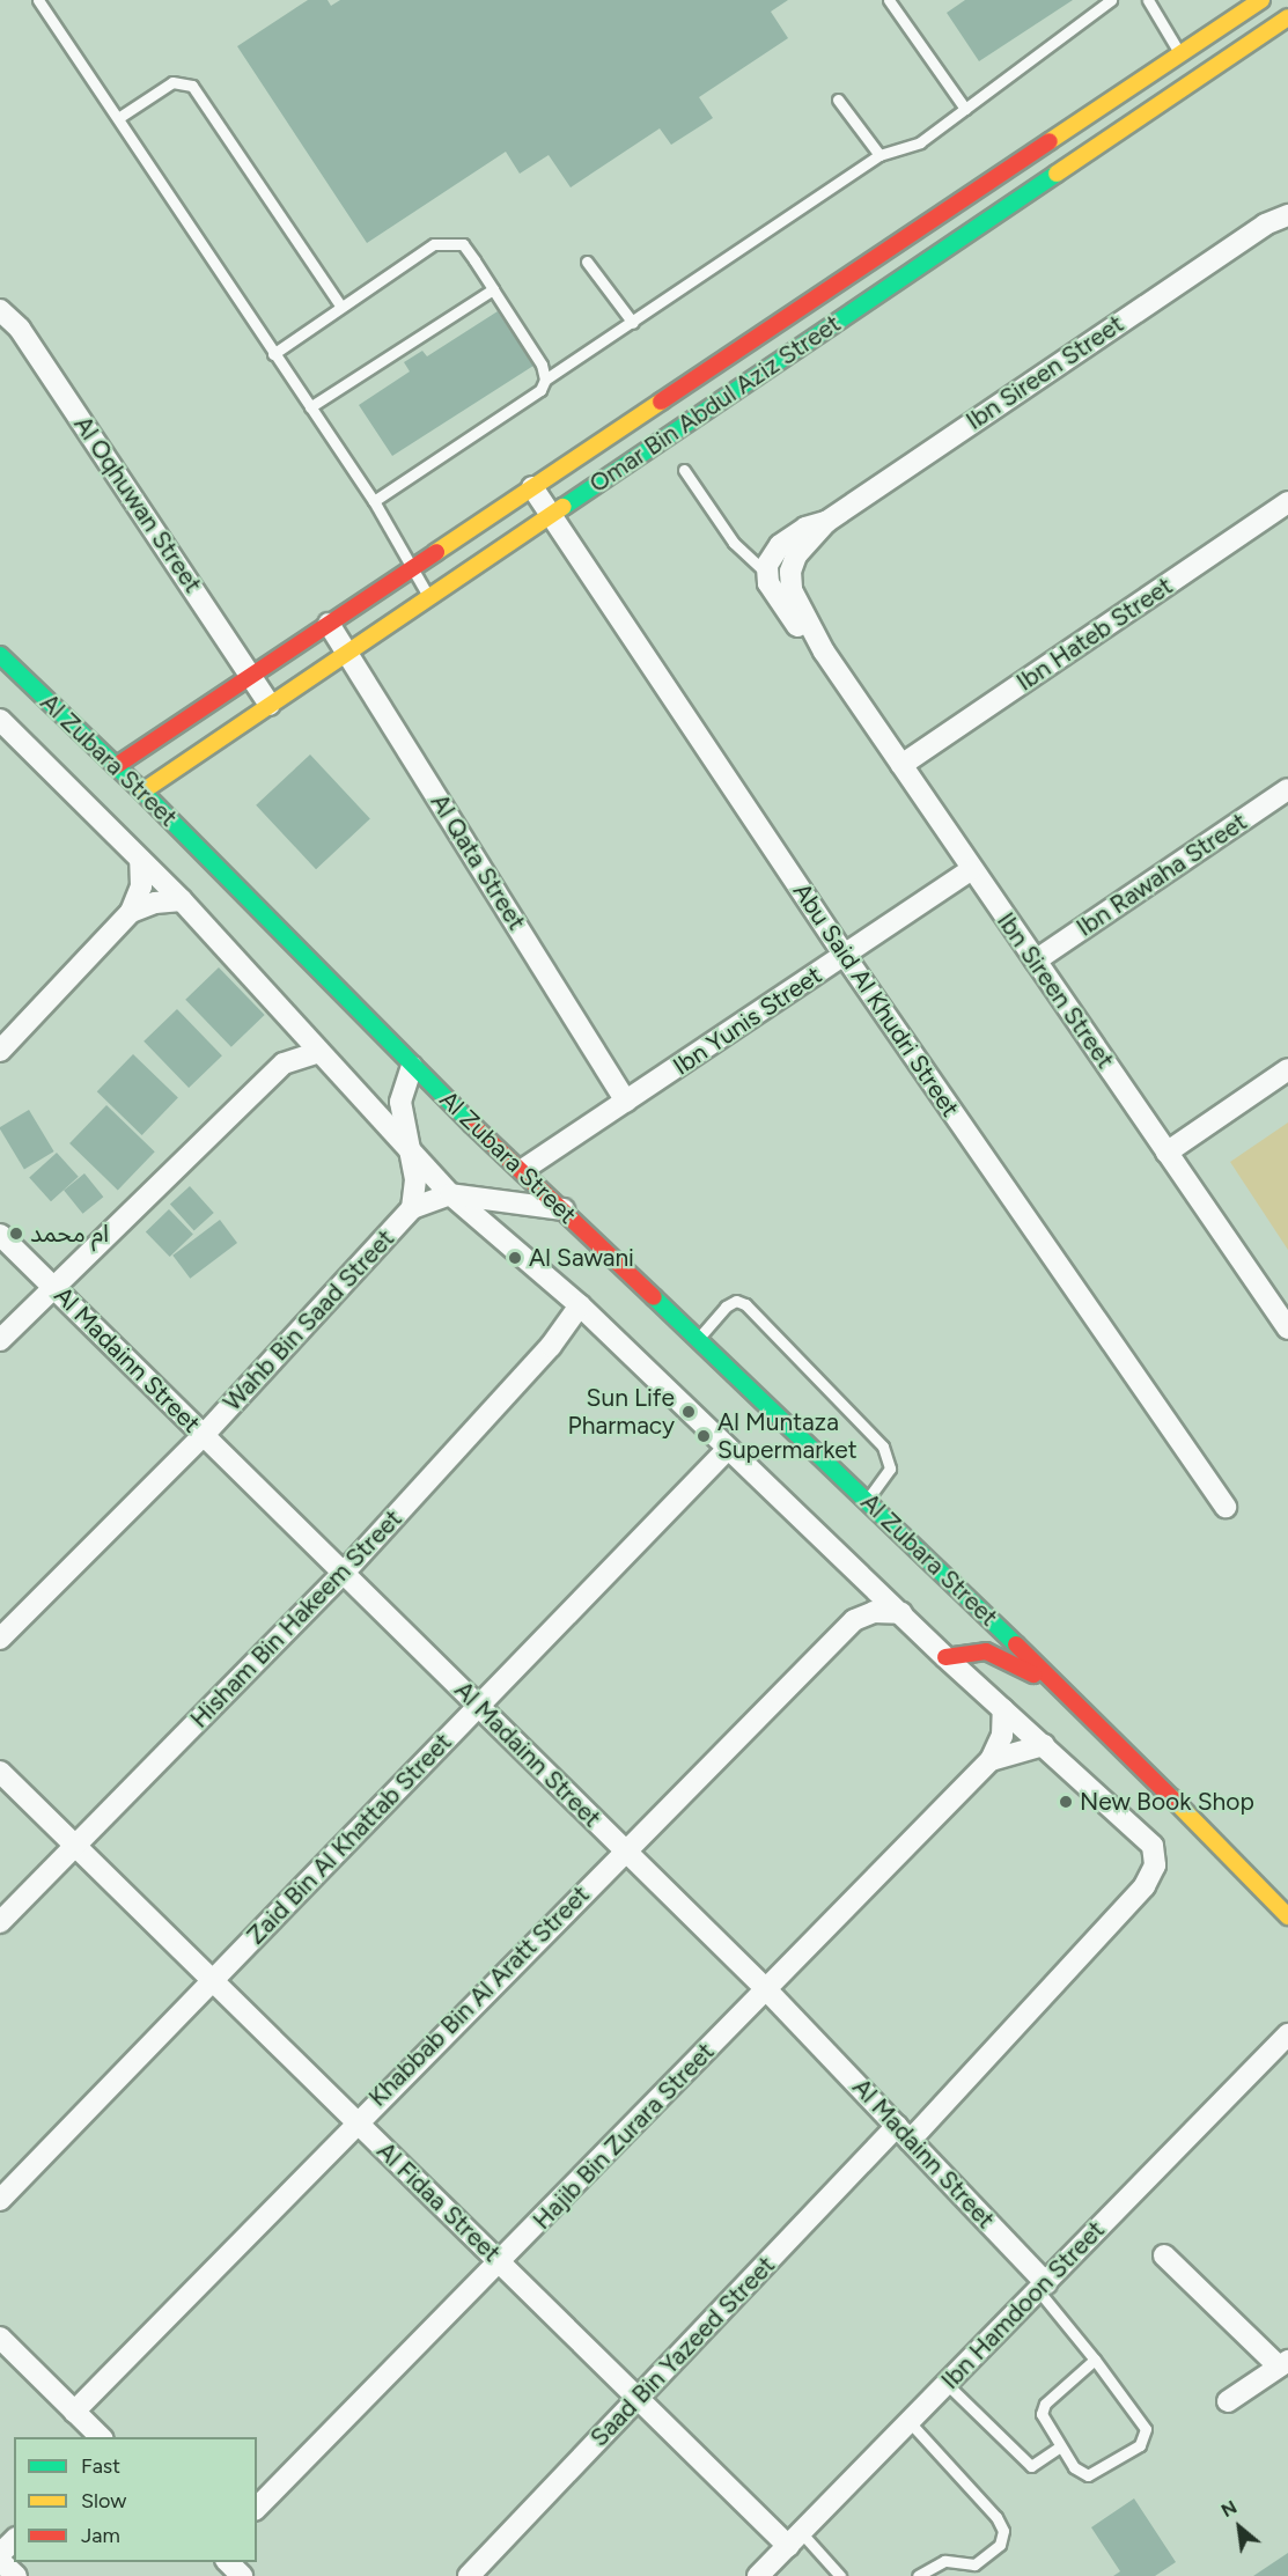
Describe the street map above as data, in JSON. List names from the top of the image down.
{
  "streets": {
    "street": [
      "Ibn Sireen Street",
      "Omar Bin Abdul Aziz Street",
      "Al Oqhuwan Street",
      "Ibn Hateb Street",
      "Al Zubara Street",
      "Al Qata Street",
      "Ibn Rawaha Street",
      "Abu Said Al Khudri Street",
      "Ibn Yunis Street",
      "Wahb Bin Saad Street",
      "Al Madainn Street",
      "Hisham Bin Hakeem Street",
      "Zaid Bin Al Khattab Street",
      "Khabbab Bin Al Aratt Street",
      "Hajib Bin Zurara Street",
      "Al Fidaa Street",
      "Ibn Hamdoon Street",
      "Saad Bin Yazeed Street"
    ]
  },
  "crossings": [
    ["Ibn Sireen Street", "Ibn Hateb Street"],
    ["Ibn Sireen Street", "Ibn Rawaha Street"],
    ["Ibn Sireen Street", "Ibn Yunis Street"],
    ["Omar Bin Abdul Aziz Street", "Al Oqhuwan Street"],
    ["Omar Bin Abdul Aziz Street", "Al Zubara Street"],
    ["Omar Bin Abdul Aziz Street", "Al Qata Street"],
    ["Omar Bin Abdul Aziz Street", "Abu Said Al Khudri Street"],
    ["Al Zubara Street", "Ibn Yunis Street"],
    ["Al Zubara Street", "Wahb Bin Saad Street"],
    ["Al Zubara Street", "Hisham Bin Hakeem Street"],
    ["Al Zubara Street", "Zaid Bin Al Khattab Street"],
    ["Al Zubara Street", "Khabbab Bin Al Aratt Street"],
    ["Al Zubara Street", "Hajib Bin Zurara Street"],
    ["Al Zubara Street", "Saad Bin Yazeed Street"],
    ["Al Qata Street", "Ibn Yunis Street"],
    ["Abu Said Al Khudri Street", "Ibn Yunis Street"],
    ["Wahb Bin Saad Street", "Al Madainn Street"],
    ["Al Madainn Street", "Hisham Bin Hakeem Street"],
    ["Al Madainn Street", "Zaid Bin Al Khattab Street"],
    ["Al Madainn Street", "Khabbab Bin Al Aratt Street"],
    ["Al Madainn Street", "Hajib Bin Zurara Street"],
    ["Al Madainn Street", "Ibn Hamdoon Street"],
    ["Al Madainn Street", "Saad Bin Yazeed Street"],
    ["Hisham Bin Hakeem Street", "Al Fidaa Street"],
    ["Zaid Bin Al Khattab Street", "Al Fidaa Street"],
    ["Khabbab Bin Al Aratt Street", "Al Fidaa Street"],
    ["Hajib Bin Zurara Street", "Al Fidaa Street"],
    ["Al Fidaa Street", "Ibn Hamdoon Street"],
    ["Al Fidaa Street", "Saad Bin Yazeed Street"]
  ],
  "places": [
    "ام محمد",
    "Al Sawani",
    "Sun Life Pharmacy",
    "Al Muntaza Supermarket",
    "New Book Shop"
  ],
  "legend": ["Fast", "Slow", "Jam"],
  "north": "top left"
}
